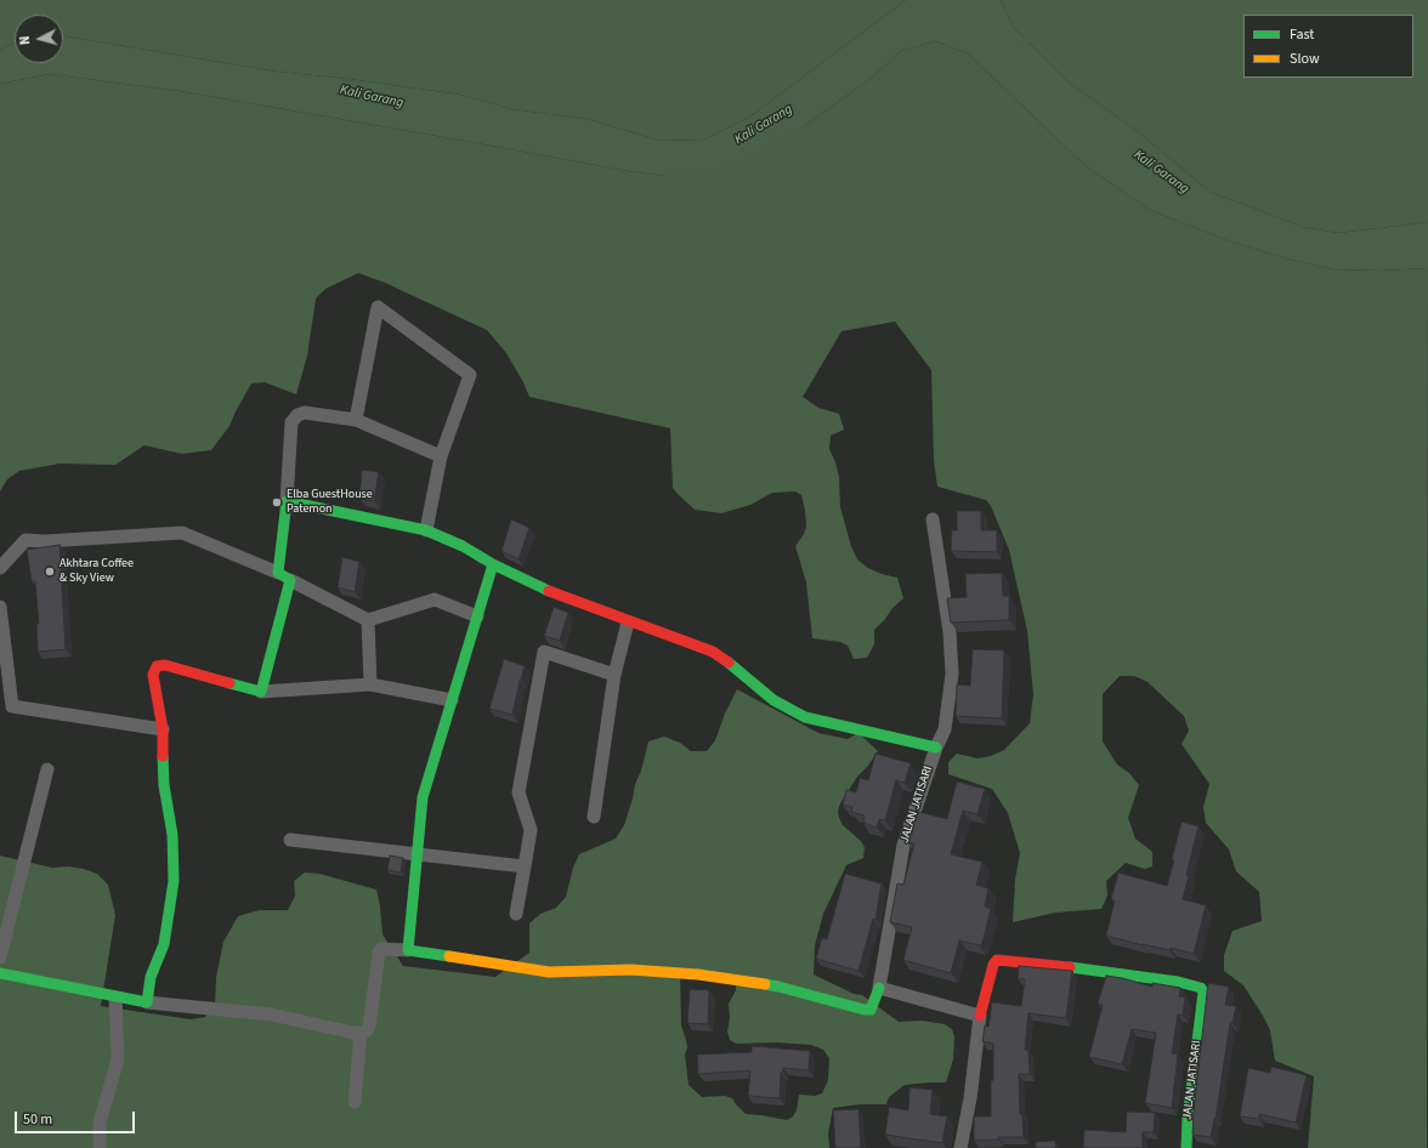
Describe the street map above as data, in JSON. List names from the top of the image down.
{
  "streets": {
    "street": ["JALAN JATISARI"]
  },
  "water": ["Kali Garang"],
  "places": ["Elba GuestHouse Patemon", "Akhtara Coffee & Sky View"],
  "legend": ["Fast", "Slow"],
  "scale_bar": "50 m",
  "north": "left"
}
